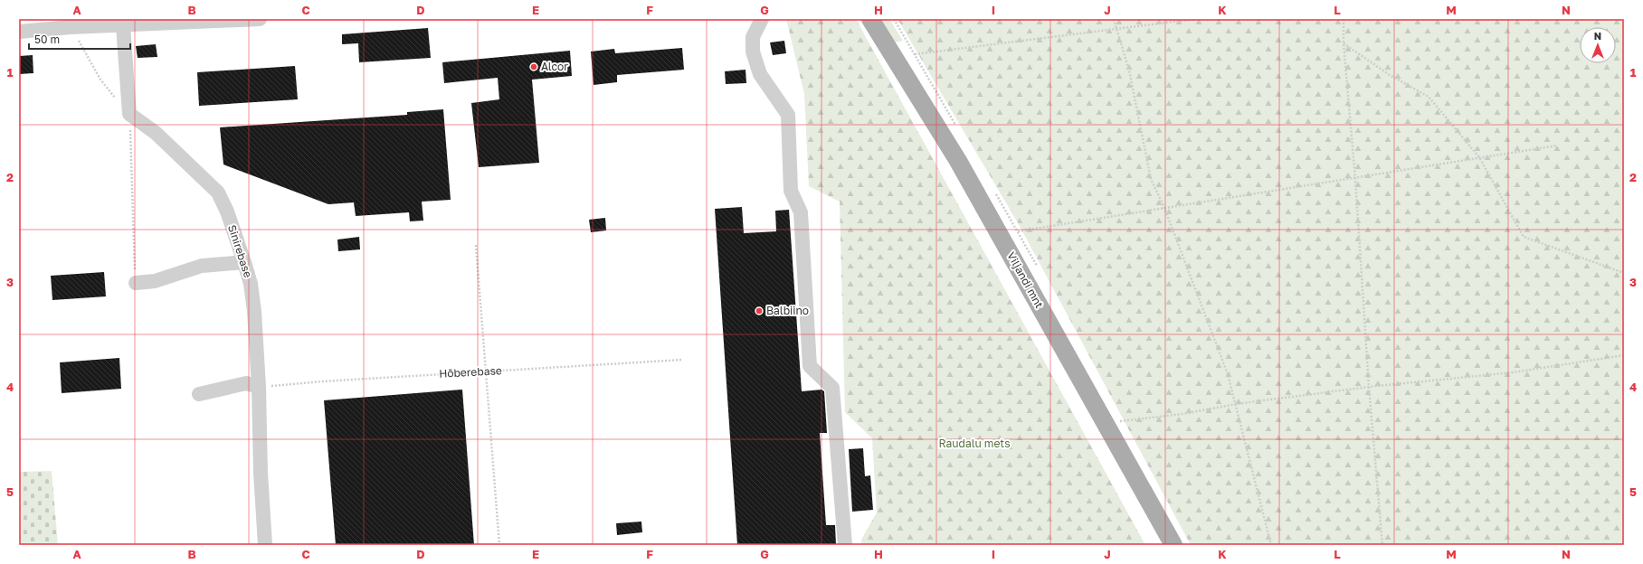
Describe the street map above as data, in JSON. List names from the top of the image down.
{
  "streets": {
    "main road": ["Viljandi mnt"],
    "street": ["Sinirebase"],
    "path": ["Hõberebase"]
  },
  "crossings": [
    ["Sinirebase", "Hõberebase"]
  ],
  "parks": ["Raudalu mets"],
  "places": ["Alcor", "Balbiino"],
  "scale_bar": "50 m",
  "north": "top",
  "grid": {
    "columns": [
      "A",
      "B",
      "C",
      "D",
      "E",
      "F",
      "G",
      "H",
      "I",
      "J",
      "K",
      "L",
      "M",
      "N"
    ],
    "rows": [
      "1",
      "2",
      "3",
      "4",
      "5"
    ]
  }
}
